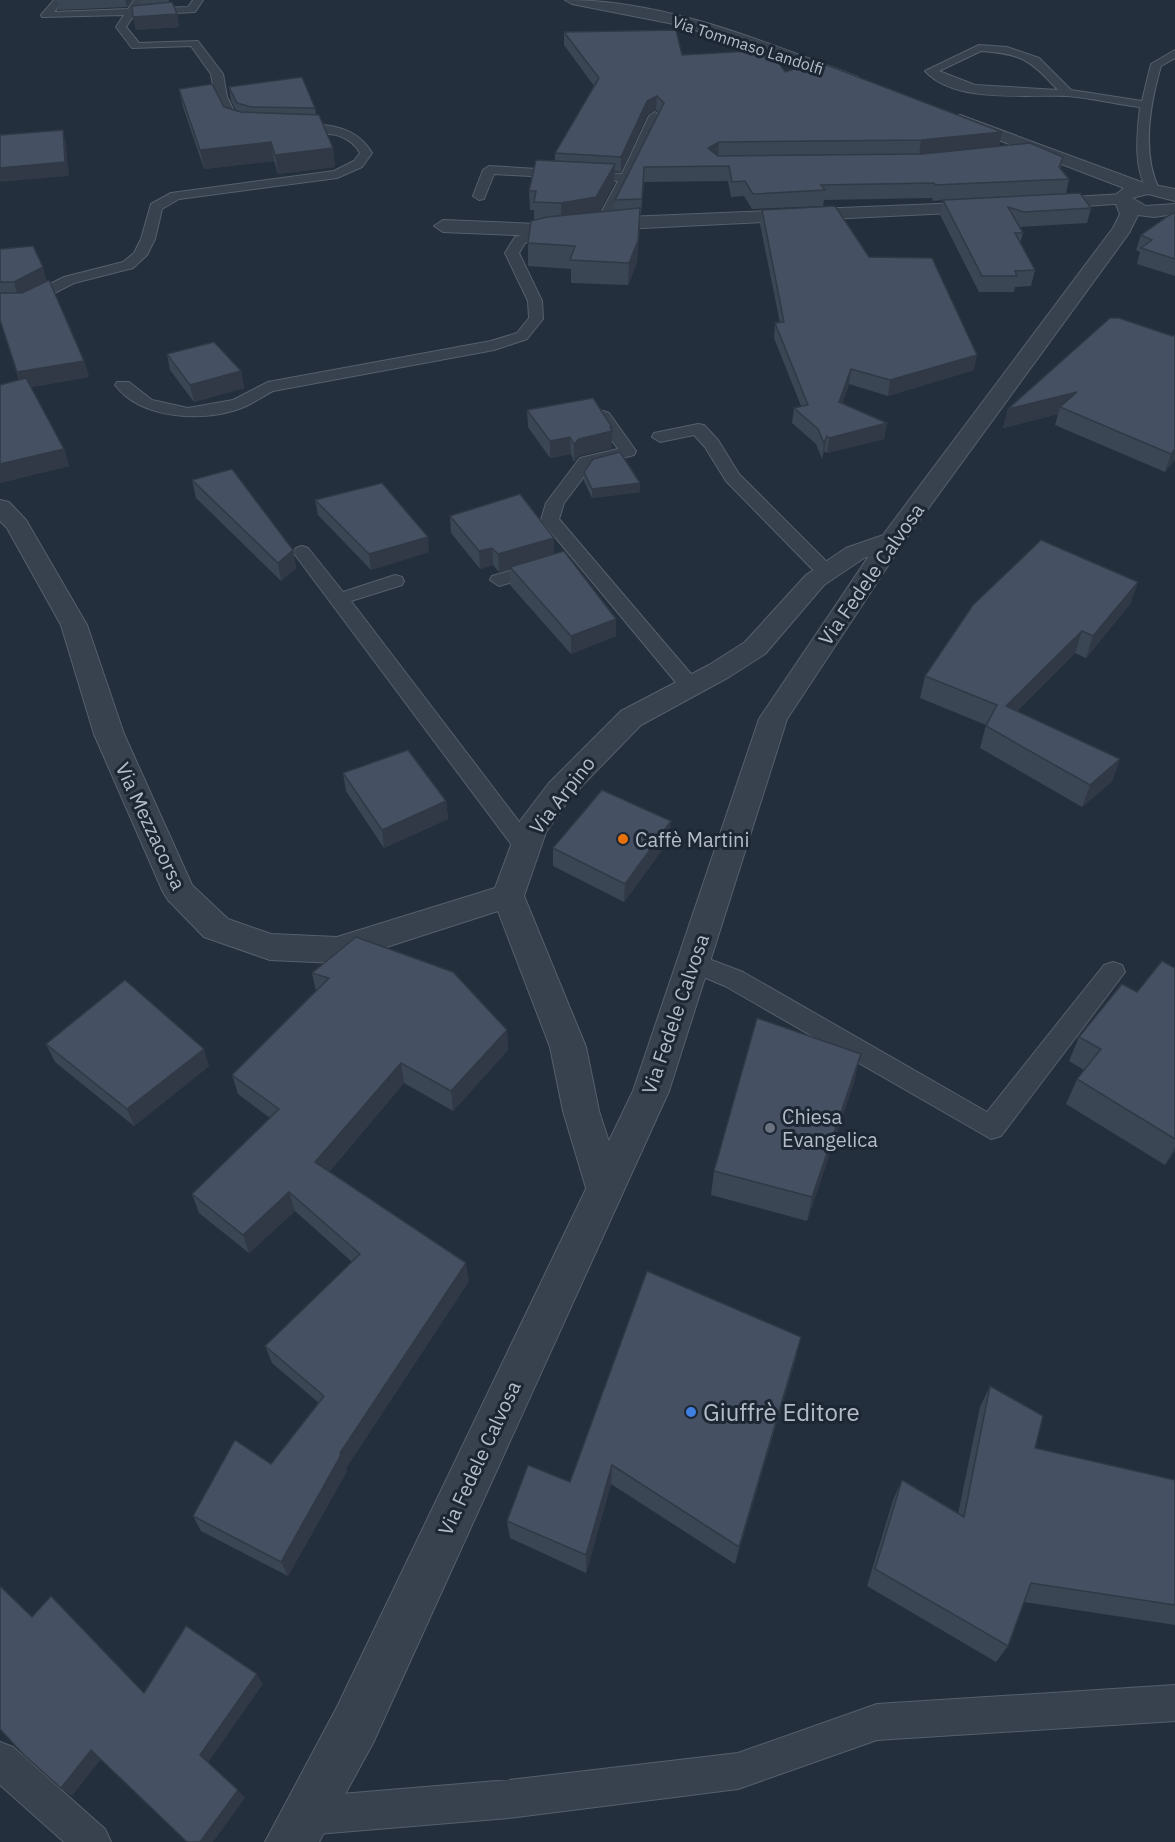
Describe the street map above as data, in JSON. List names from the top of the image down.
{
  "streets": {
    "street": [
      "Via Tommaso Landolfi",
      "Via Fedele Calvosa",
      "Via Arpino",
      "Via Mezzacorsa"
    ]
  },
  "crossings": [
    ["Via Fedele Calvosa", "Via Arpino"],
    ["Via Arpino", "Via Mezzacorsa"]
  ],
  "places": ["Caffè Martini", "Chiesa Evangelica", "Giuffrè Editore"]
}
